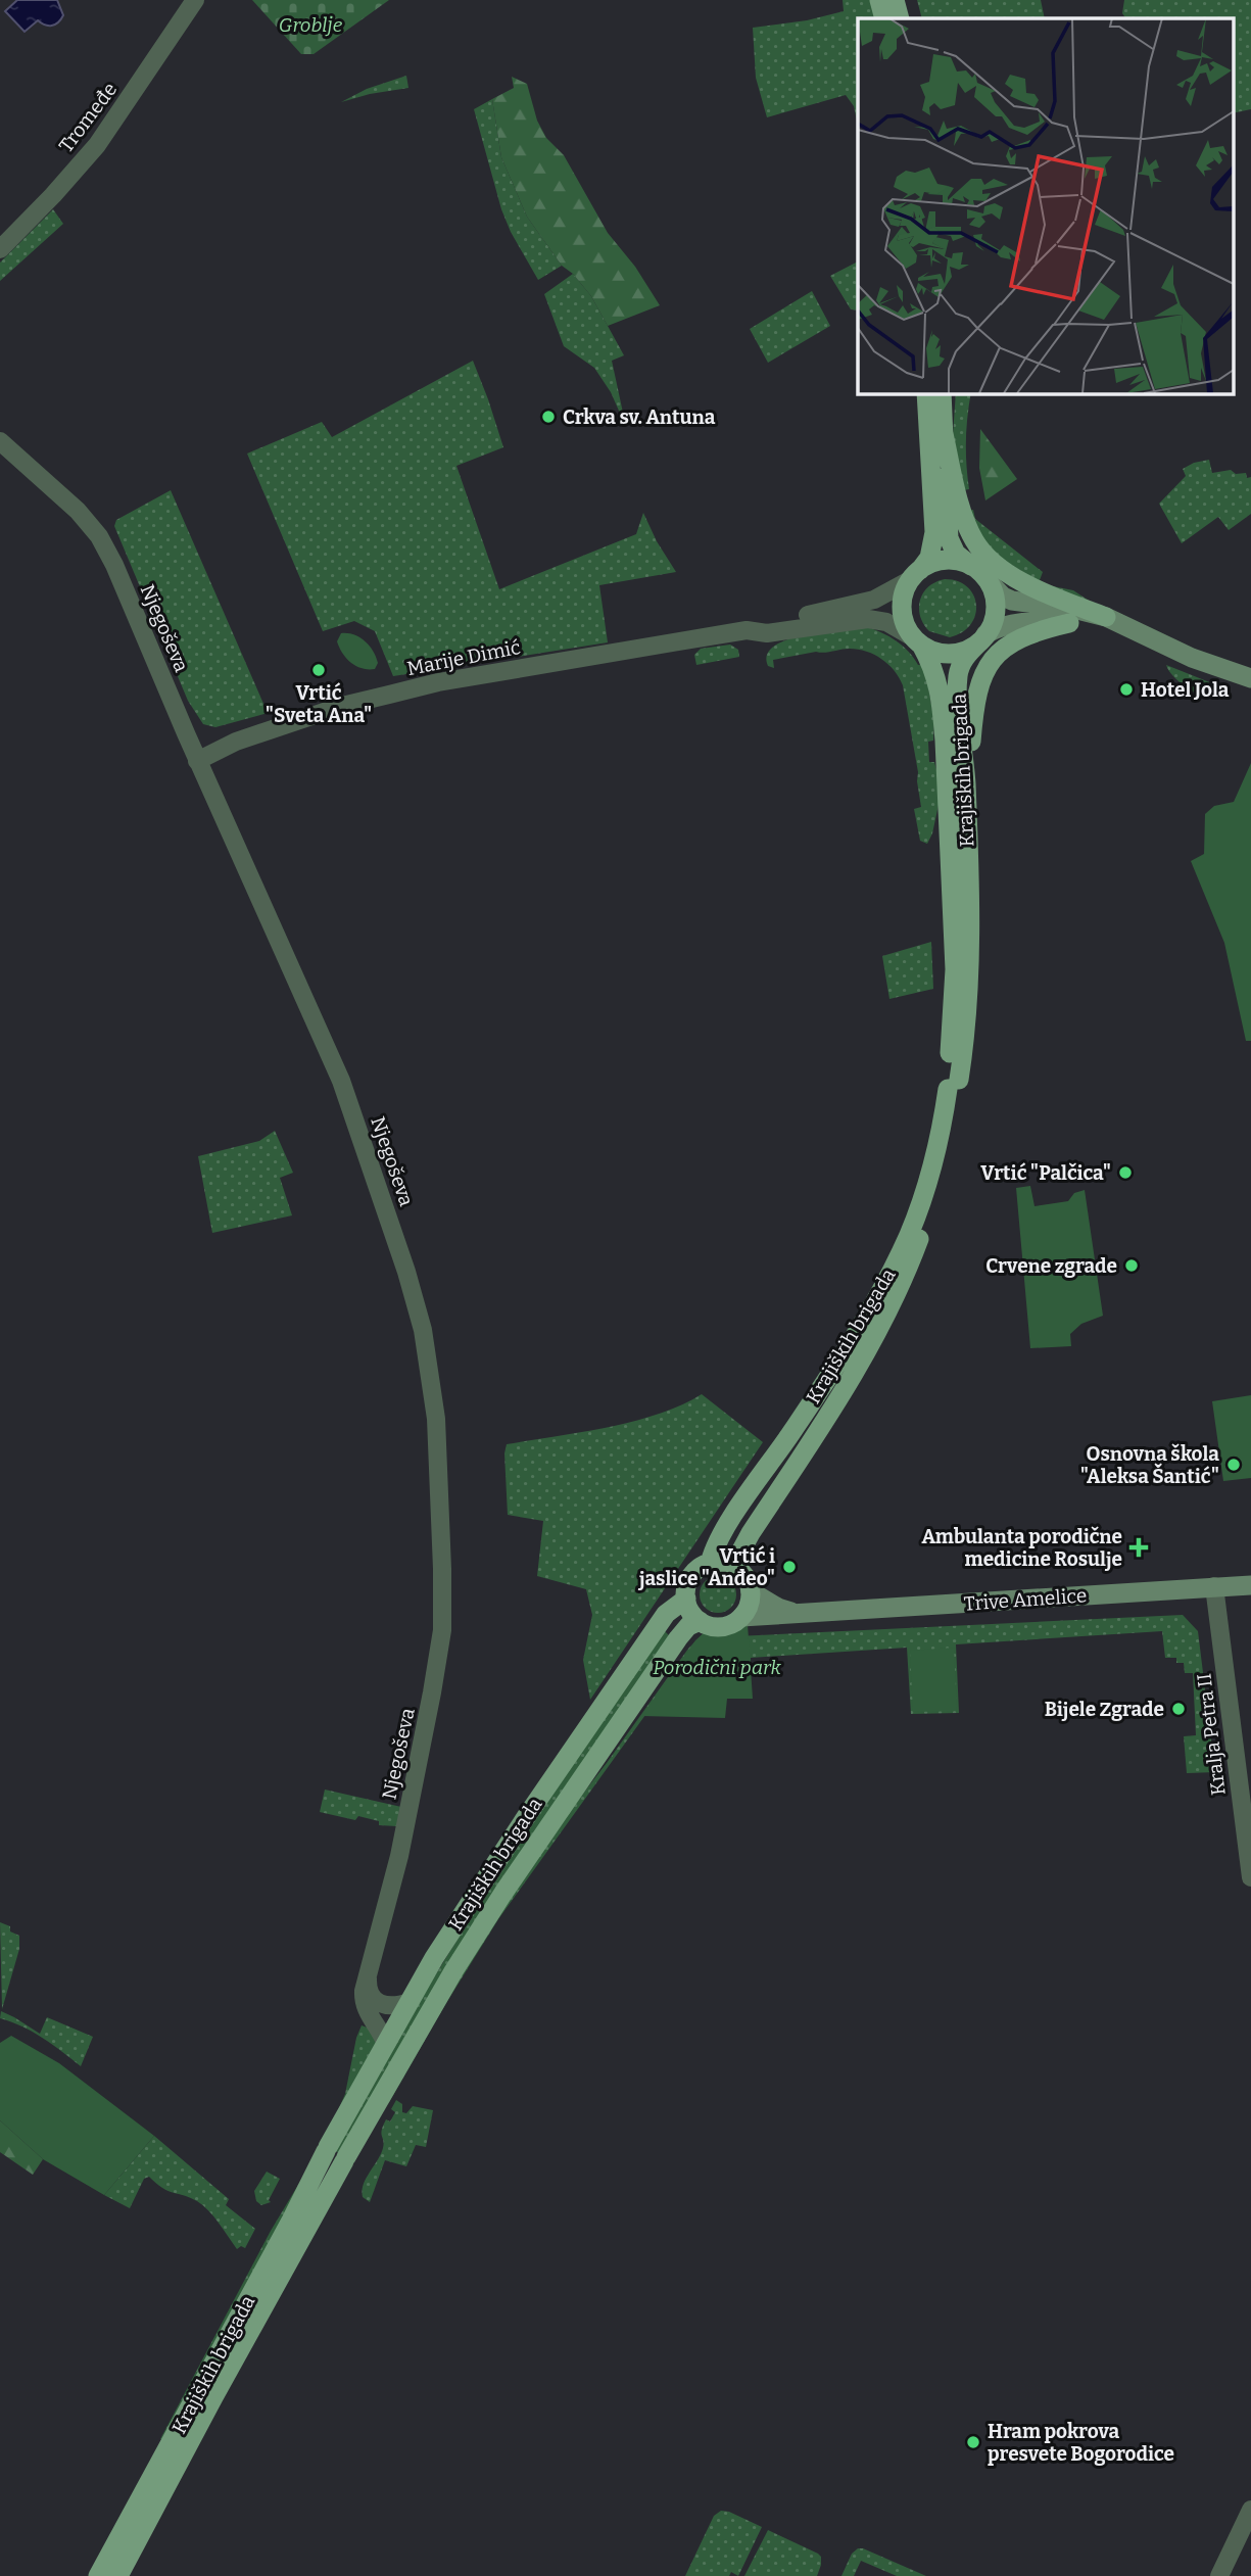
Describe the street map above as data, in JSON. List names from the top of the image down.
{
  "streets": {
    "main road": ["Krajiških brigada", "Trive Amelice"],
    "street": [
      "Tromeđe",
      "Njegoševa",
      "Marije Dimić",
      "Kralja Petra II"
    ]
  },
  "crossings": [
    ["Njegoševa", "Marije Dimić"],
    ["Marije Dimić", "Krajiških brigada"],
    ["Krajiških brigada", "Trive Amelice"],
    ["Trive Amelice", "Kralja Petra II"]
  ],
  "parks": ["Groblje", "Porodični park"],
  "places": {
    "other": [
      "Crkva sv. Antuna",
      "Vrtić \"Sveta Ana\"",
      "Hotel Jola",
      "Vrtić \"Palčica\"",
      "Crvene zgrade",
      "Osnovna škola \"Aleksa Šantić\"",
      "Vrtić i jaslice \"Anđeo\"",
      "Bijele Zgrade",
      "Hram pokrova presvete Bogorodice"
    ],
    "health": ["Ambulanta porodične medicine Rosulje"]
  }
}
